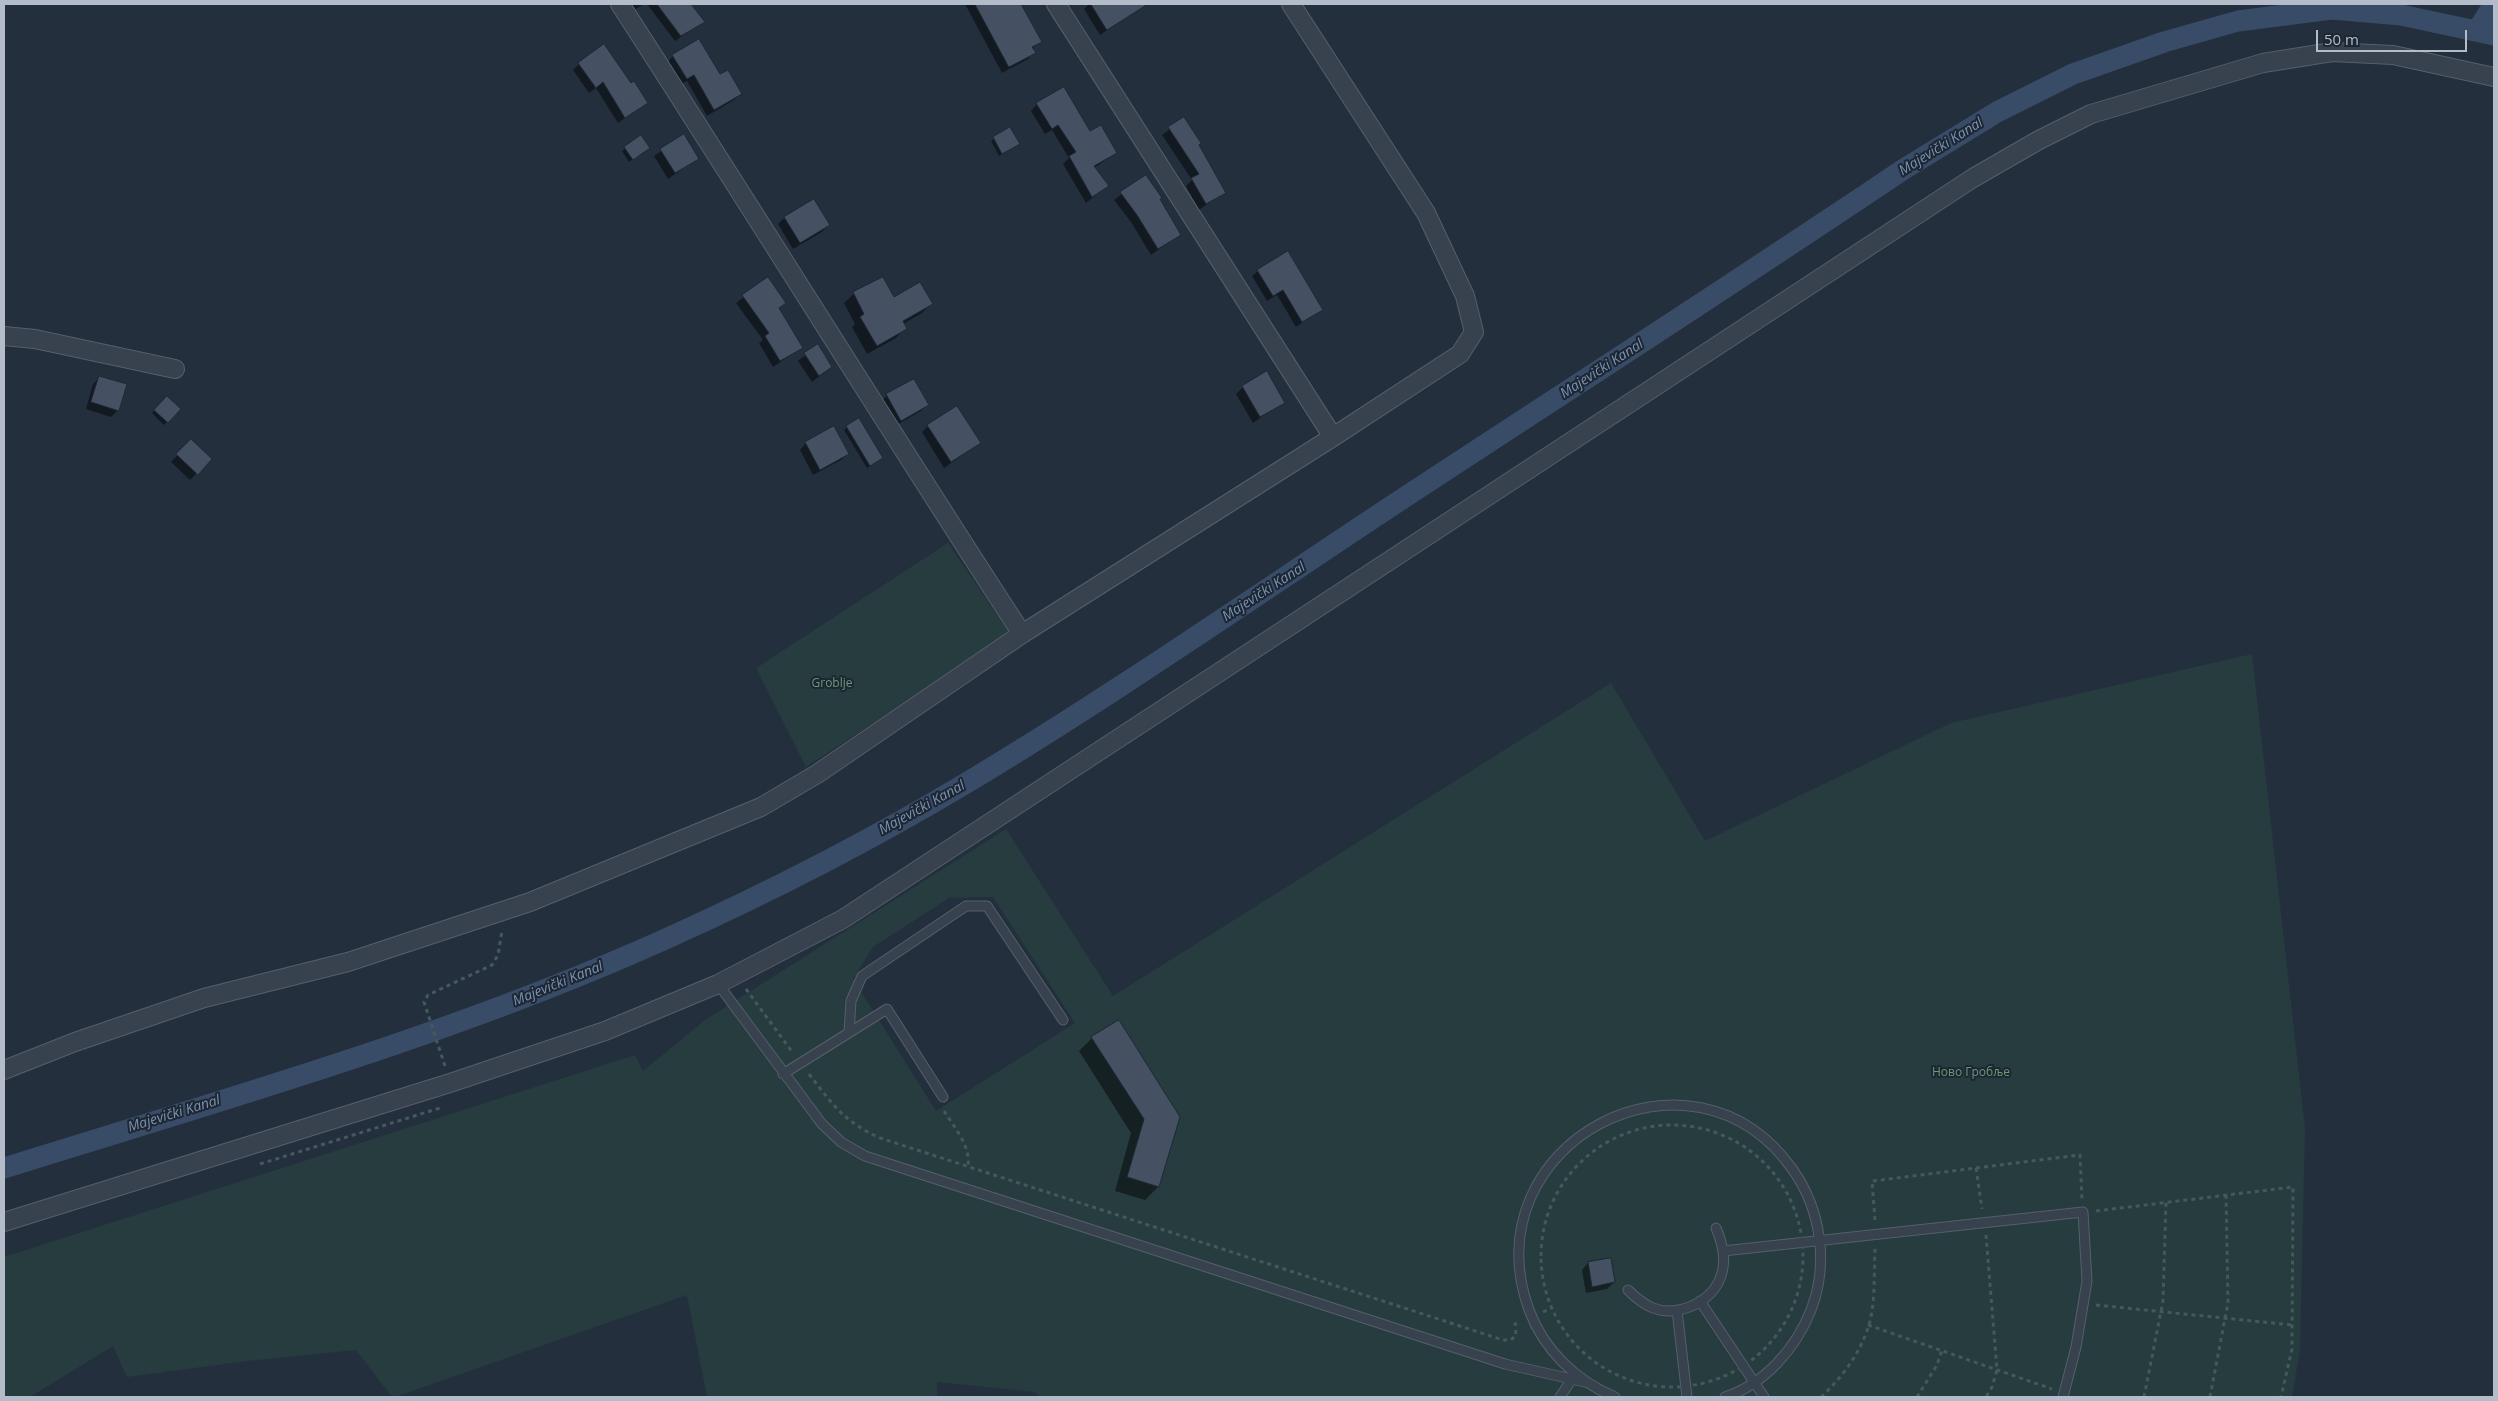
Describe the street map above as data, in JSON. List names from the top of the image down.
{
  "water": ["Majevički Kanal"],
  "parks": ["Groblje", "Ново Гробље"],
  "scale_bar": "50 m"
}
